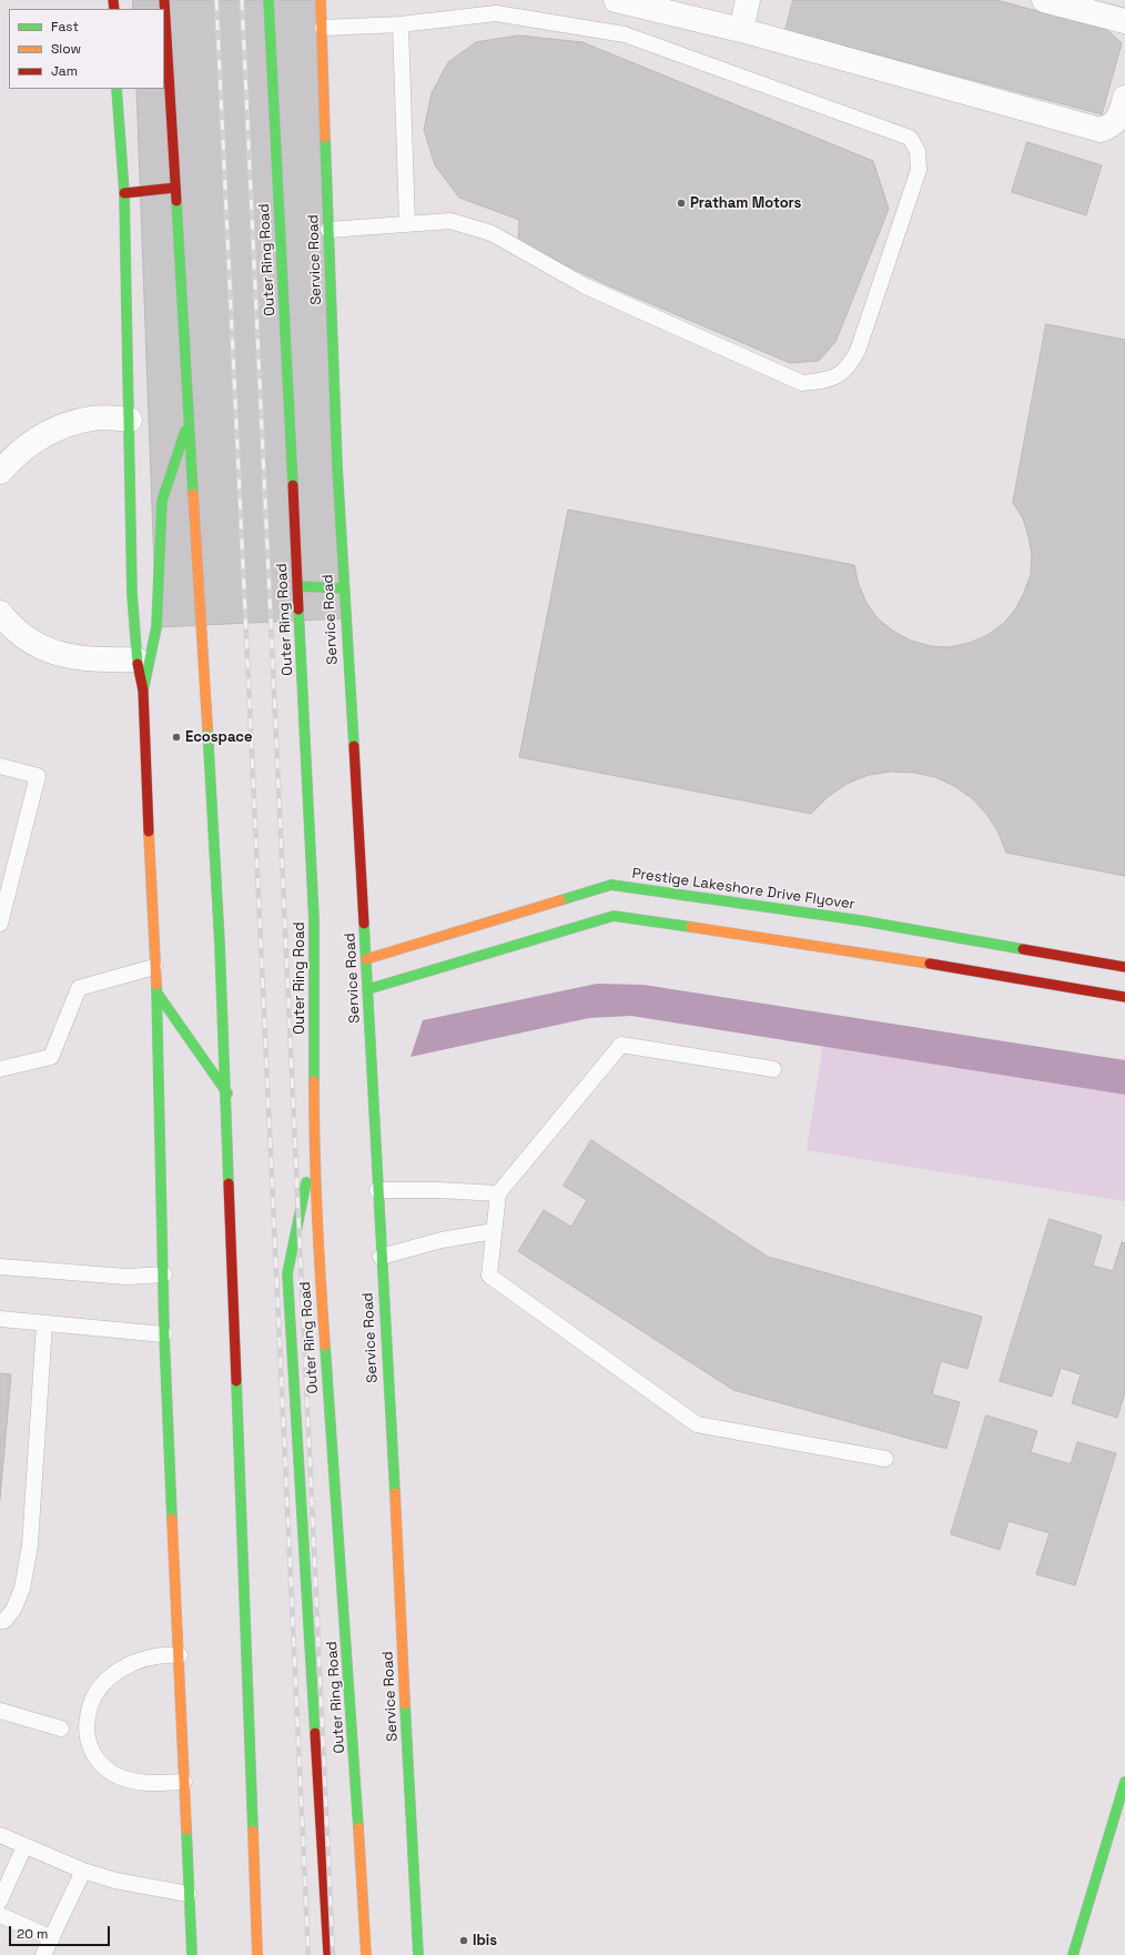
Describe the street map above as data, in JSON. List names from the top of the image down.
{
  "streets": {
    "main road": ["Outer Ring Road", "Service Road", "Prestige Lakeshore Drive Flyover"]
  },
  "crossings": [
    ["Service Road", "Prestige Lakeshore Drive Flyover"]
  ],
  "places": ["Pratham Motors", "Ecospace", "Ibis"],
  "legend": ["Fast", "Slow", "Jam"],
  "scale_bar": "20 m"
}
